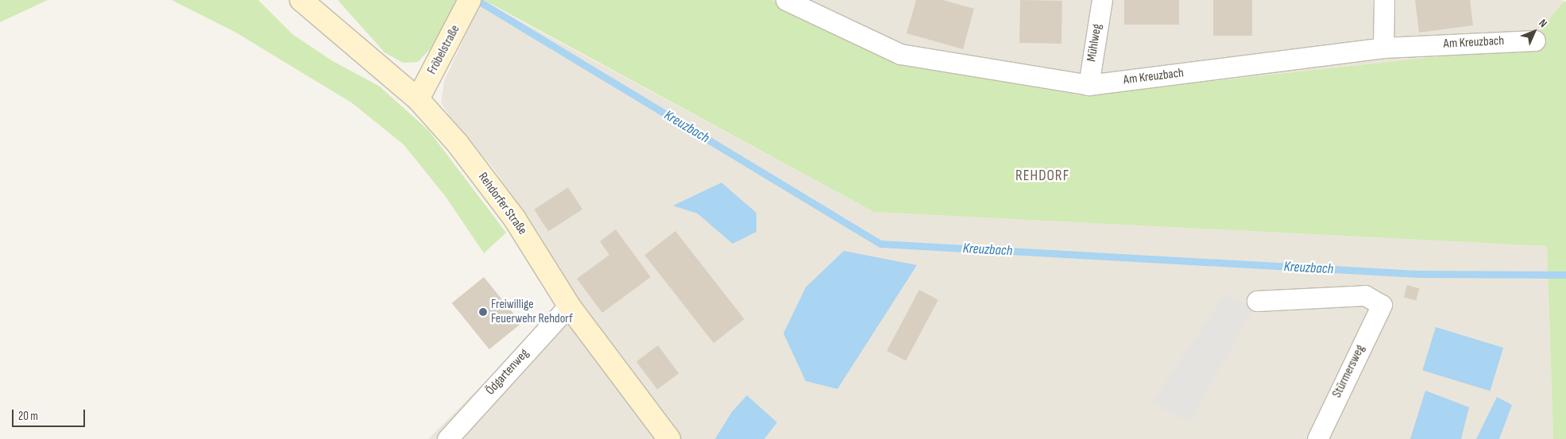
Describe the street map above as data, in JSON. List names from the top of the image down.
{
  "streets": {
    "street": [
      "Mühlweg",
      "Am Kreuzbach",
      "Fröbelstraße",
      "Rehdorfer Straße",
      "Stürmersweg",
      "Ödgartenweg"
    ]
  },
  "crossings": [
    ["Mühlweg", "Am Kreuzbach"],
    ["Fröbelstraße", "Rehdorfer Straße"],
    ["Rehdorfer Straße", "Ödgartenweg"]
  ],
  "districts": ["REHDORF"],
  "water": ["Kreuzbach"],
  "places": ["Freiwillige Feuerwehr Rehdorf"],
  "scale_bar": "20 m",
  "north": "top right"
}
